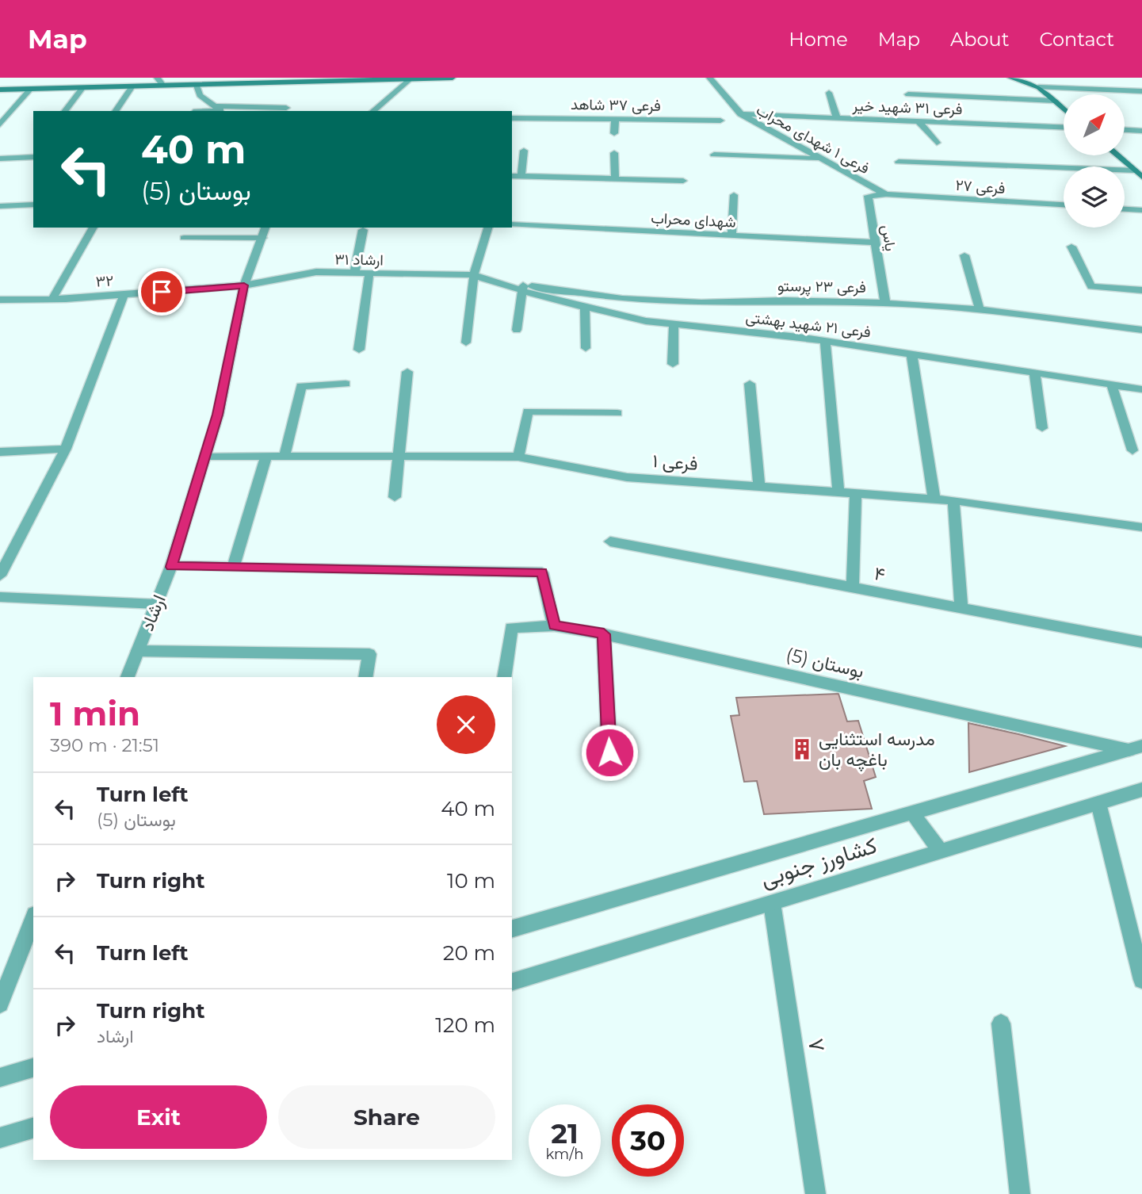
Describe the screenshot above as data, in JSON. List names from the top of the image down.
{
  "streets": {
    "street": [
      "فرعی ۳۷ شاهد",
      "فرعی ۳۱ شهید خیر",
      "فرعی ۱ شهدای محراب",
      "فرعی ۲۷",
      "شهدای محراب",
      "یاس",
      "ارشاد ۳۱",
      "۳۲",
      "فرعی ۲۳ پرستو",
      "فرعی ۲۱ شهید بهشتی",
      "فرعی ۱",
      "۴",
      "ارشاد",
      "بوستان (5)",
      "کشاورز جنوبی",
      "۷"
    ]
  },
  "crossings": [
    ["فرعی ۳۱ شهید خیر", "فرعی ۱ شهدای محراب"],
    ["فرعی ۱ شهدای محراب", "فرعی ۲۷"],
    ["فرعی ۱ شهدای محراب", "یاس"],
    ["فرعی ۲۷", "یاس"],
    ["شهدای محراب", "یاس"],
    ["یاس", "فرعی ۲۳ پرستو"],
    ["ارشاد ۳۱", "۳۲"],
    ["ارشاد ۳۱", "فرعی ۲۱ شهید بهشتی"],
    ["ارشاد ۳۱", "ارشاد"],
    ["۳۲", "ارشاد"],
    ["فرعی ۲۳ پرستو", "فرعی ۲۱ شهید بهشتی"],
    ["فرعی ۱", "ارشاد"],
    ["بوستان (5)", "کشاورز جنوبی"],
    ["کشاورز جنوبی", "۷"]
  ],
  "places": {
    "building": ["مدرسه استثنایی باغچه بان"]
  },
  "north": "top right",
  "page": {
    "header": "Map",
    "nav": [
      "Home",
      "Map",
      "About",
      "Contact"
    ],
    "turn": ["40 m", "بوستان (5)"],
    "heading": ["1 min", "390 m · 21:51"],
    "list": [
      {
        "name": "Turn left",
        "note": "بوستان (5)",
        "value": "40 m"
      },
      {
        "name": "Turn right",
        "value": "10 m"
      },
      {
        "name": "Turn left",
        "value": "20 m"
      },
      {
        "name": "Turn right",
        "note": "ارشاد",
        "value": "120 m"
      }
    ],
    "buttons": ["Exit", "Share"],
    "speed": "21 km/h",
    "limit": "30"
  }
}
